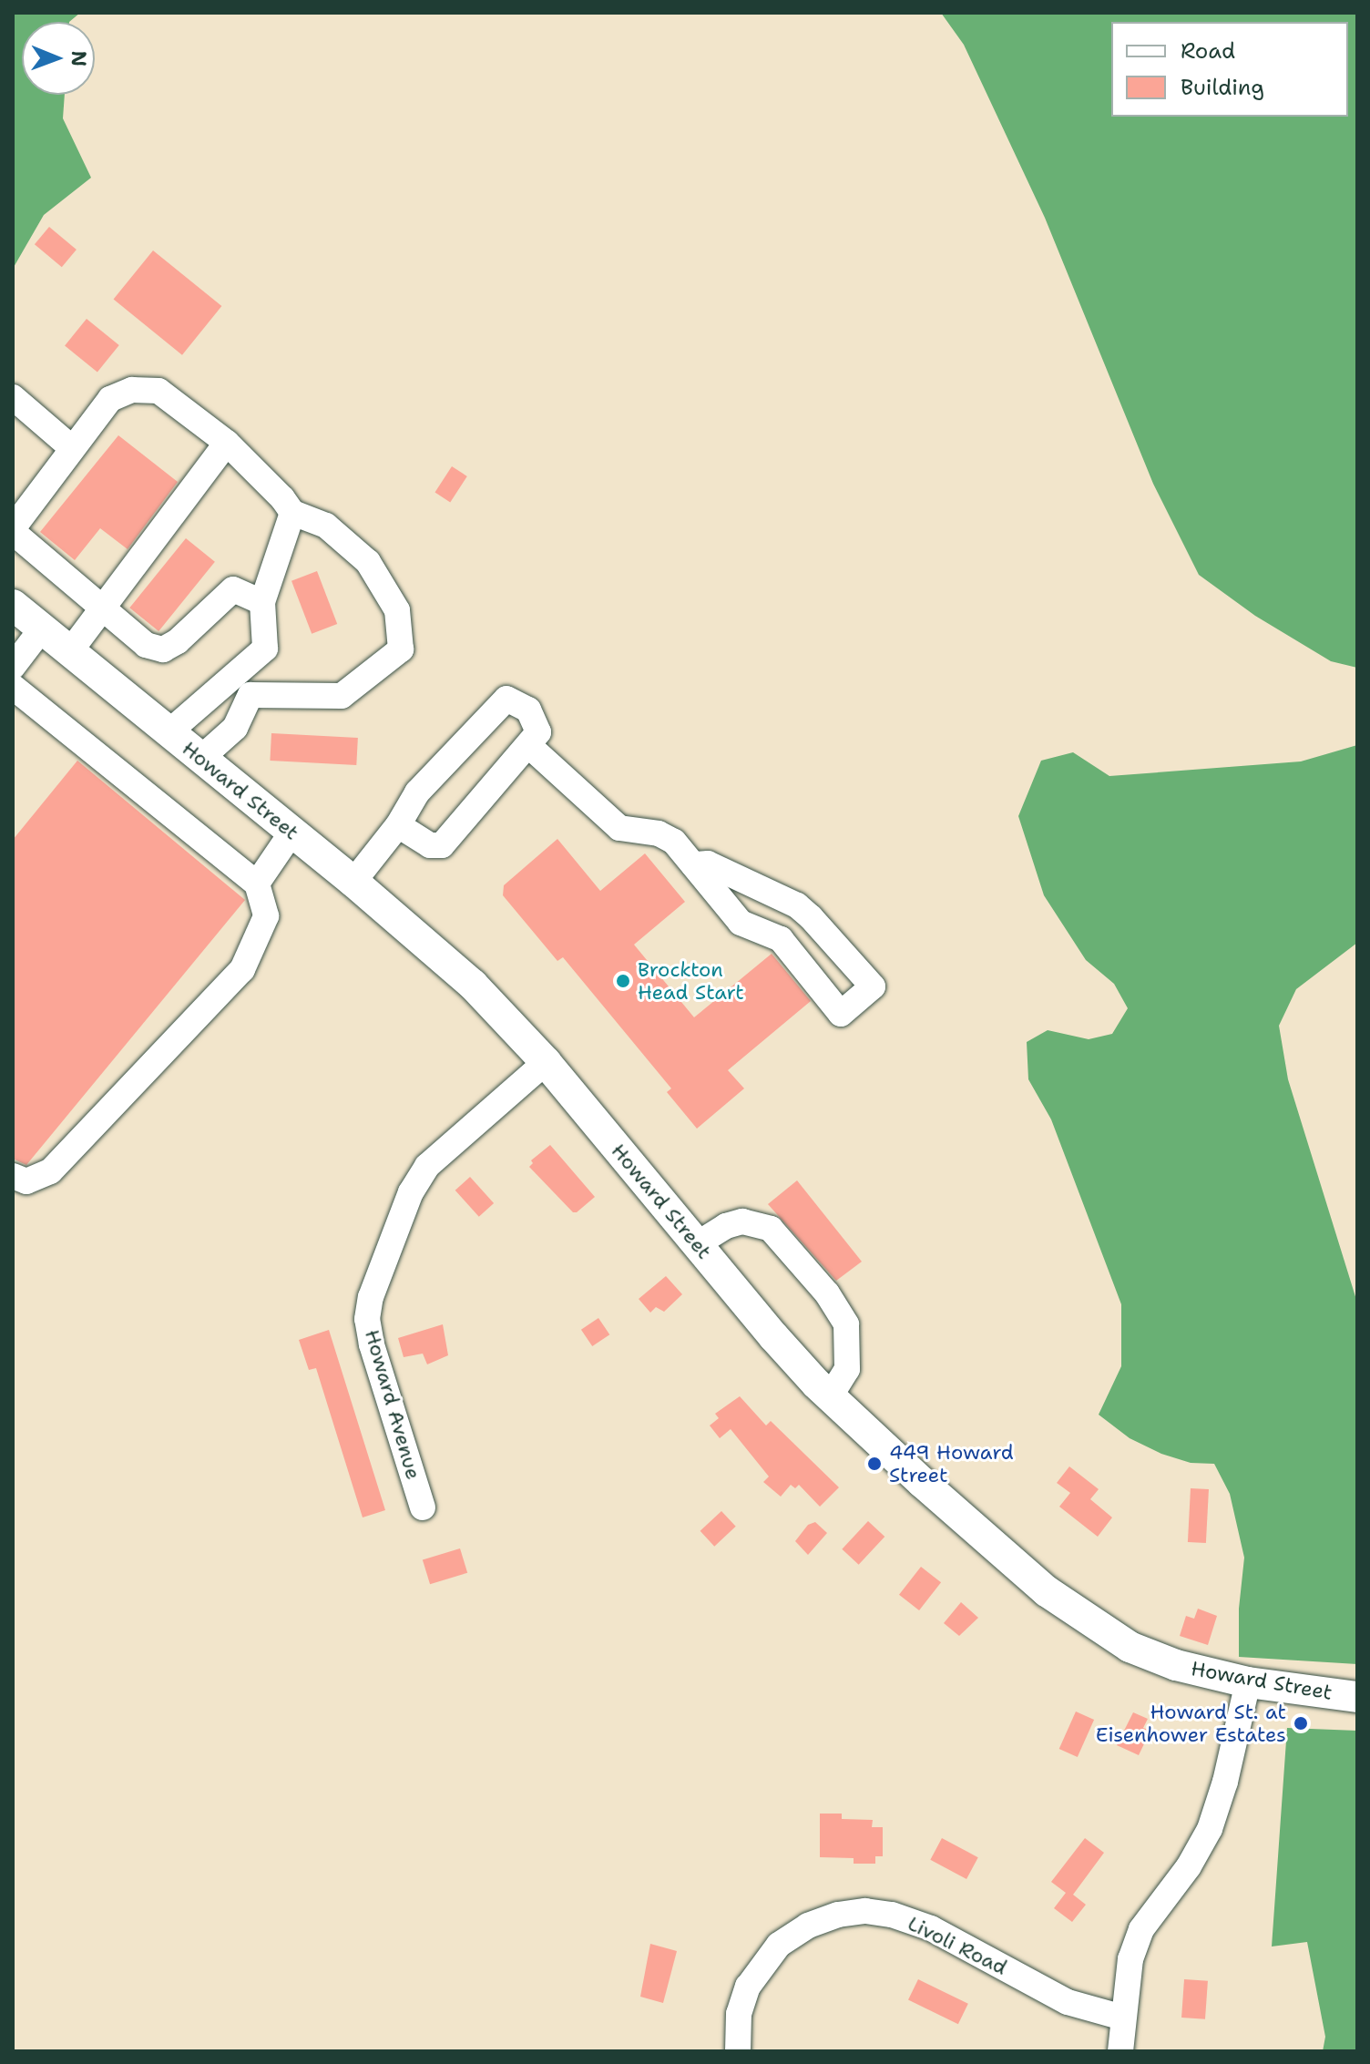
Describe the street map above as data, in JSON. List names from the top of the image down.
{
  "streets": {
    "main road": ["Howard Street"],
    "street": ["Howard Avenue", "Livoli Road"]
  },
  "crossings": [
    ["Howard Street", "Howard Avenue"]
  ],
  "places": ["Brockton Head Start", "449 Howard Street", "Howard St. at Eisenhower Estates"],
  "legend": ["Road", "Building"],
  "north": "right"
}
